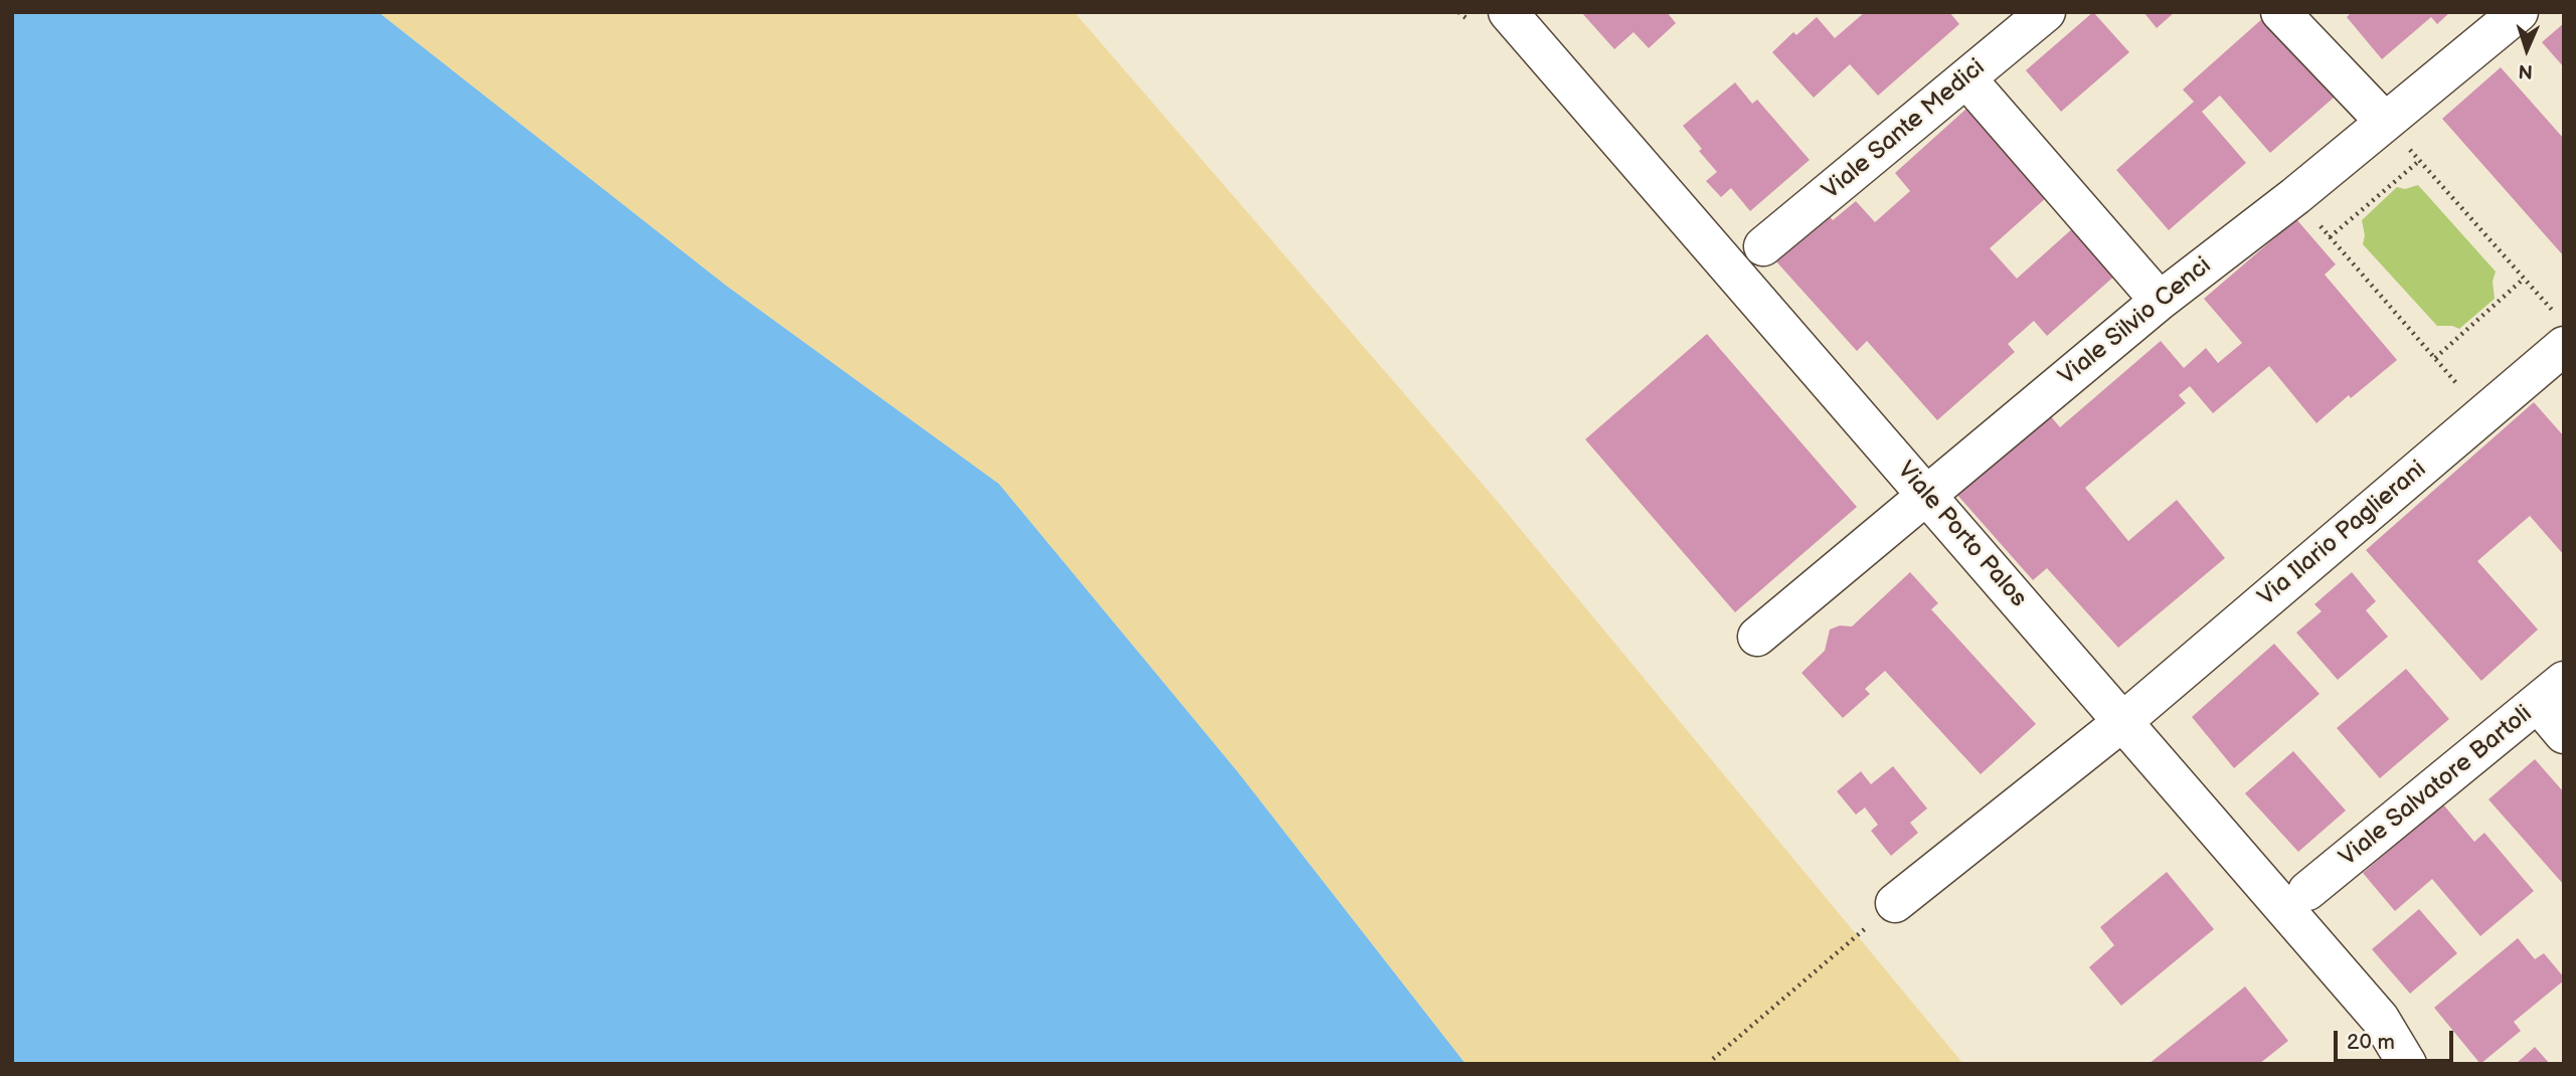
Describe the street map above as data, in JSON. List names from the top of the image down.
{
  "streets": {
    "street": [
      "Viale Sante Medici",
      "Viale Silvio Cenci",
      "Via Ilario Paglierani",
      "Viale Porto Palos",
      "Viale Salvatore Bartoli"
    ]
  },
  "crossings": [
    ["Viale Silvio Cenci", "Viale Porto Palos"],
    ["Via Ilario Paglierani", "Viale Porto Palos"]
  ],
  "scale_bar": "20 m",
  "north": "bottom"
}
